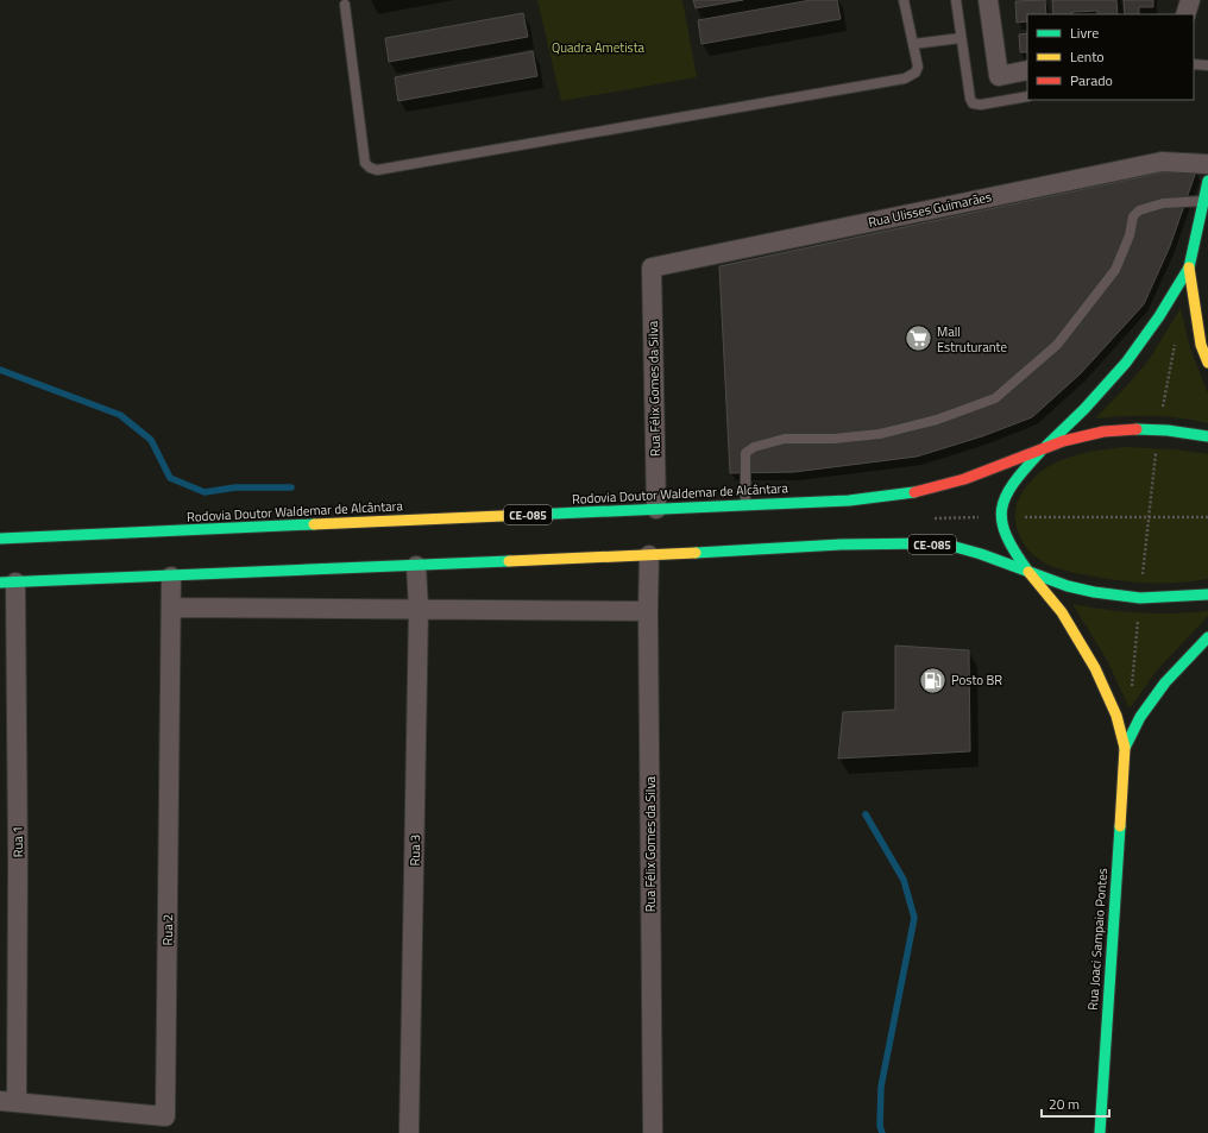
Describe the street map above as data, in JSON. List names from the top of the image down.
{
  "streets": {
    "main road": ["Rodovia Doutor Waldemar de Alcântara", "CE-085", "Rua Joaci Sampaio Pontes"],
    "street": [
      "Rua Ulisses Guimarães",
      "Rua Félix Gomes da Silva",
      "Rua 1",
      "Rua 3",
      "Rua 2"
    ]
  },
  "crossings": [
    ["Rua Ulisses Guimarães", "Rua Félix Gomes da Silva"],
    ["Rua Félix Gomes da Silva", "Rodovia Doutor Waldemar de Alcântara"],
    ["Rua Félix Gomes da Silva", "CE-085"],
    ["Rodovia Doutor Waldemar de Alcântara", "Rua Joaci Sampaio Pontes"],
    ["CE-085", "Rua 1"],
    ["CE-085", "Rua 3"],
    ["CE-085", "Rua 2"],
    ["CE-085", "Rua Joaci Sampaio Pontes"],
    ["Rua 1", "Rua 2"]
  ],
  "parks": ["Quadra Ametista"],
  "places": {
    "supermarket": ["Mall Estruturante"],
    "fuel station": ["Posto BR"]
  },
  "legend": ["Livre", "Lento", "Parado"],
  "scale_bar": "20 m"
}
